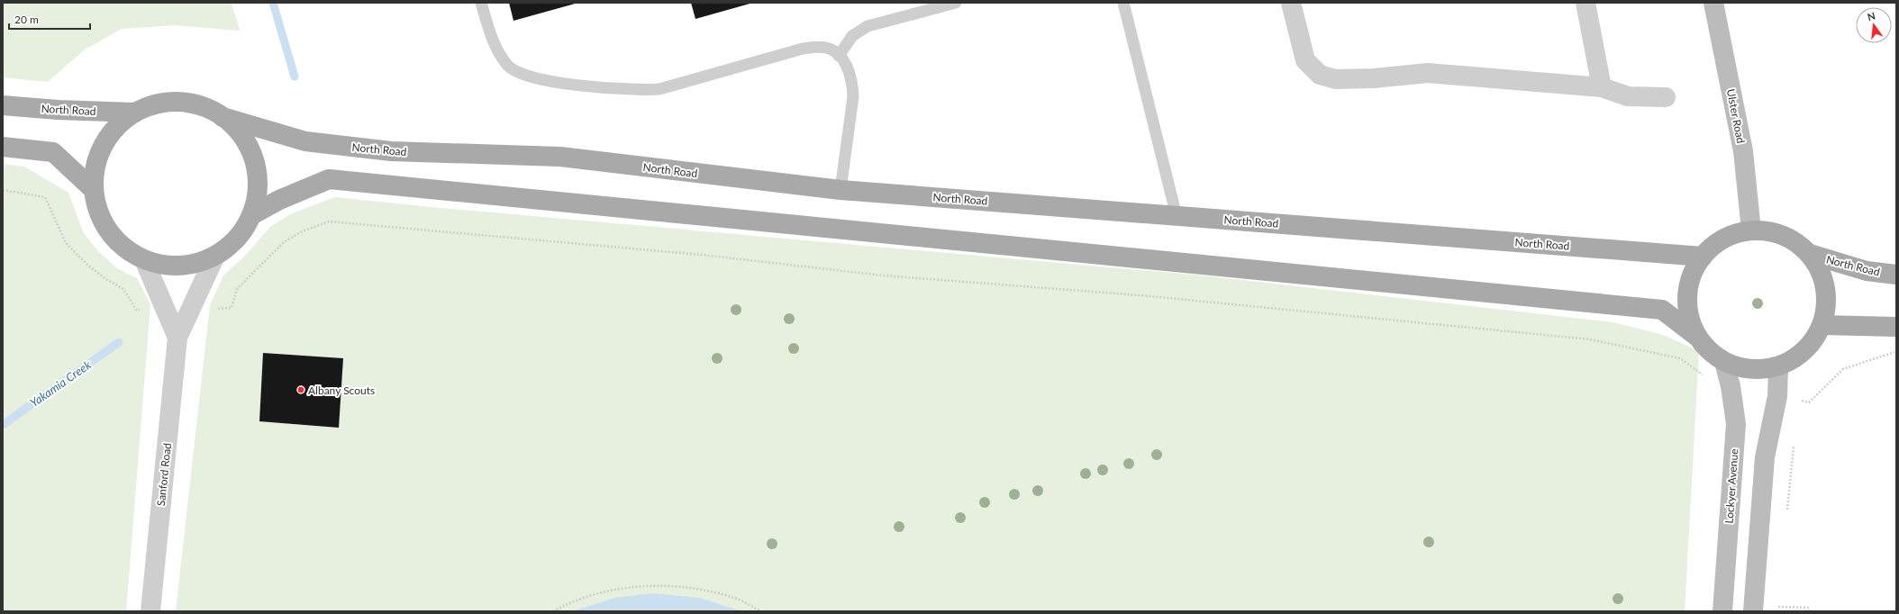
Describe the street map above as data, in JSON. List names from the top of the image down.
{
  "streets": {
    "main road": ["North Road", "Ulster Road", "Lockyer Avenue"],
    "street": ["Sanford Road"]
  },
  "water": ["Yakamia Creek"],
  "places": ["Albany Scouts"],
  "scale_bar": "20 m",
  "north": "top"
}
